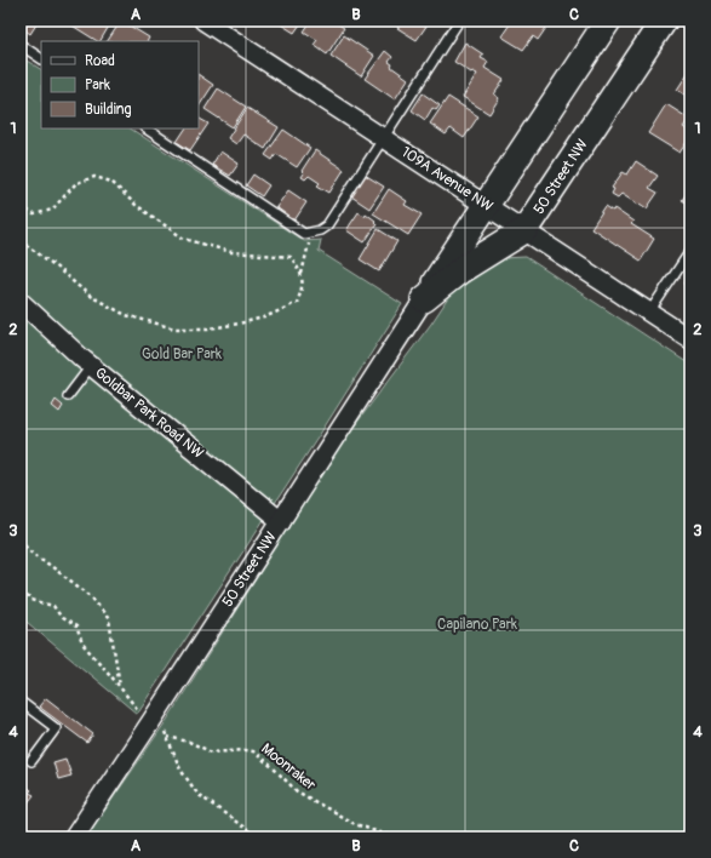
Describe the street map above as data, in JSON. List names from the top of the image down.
{
  "streets": {
    "street": ["50 Street NW", "109A Avenue NW", "Goldbar Park Road NW"],
    "path": ["Moonraker"]
  },
  "crossings": [
    ["50 Street NW", "109A Avenue NW"],
    ["50 Street NW", "Goldbar Park Road NW"]
  ],
  "parks": ["Gold Bar Park", "Capilano Park"],
  "legend": ["Road", "Park", "Building"],
  "grid": {
    "columns": ["A", "B", "C"],
    "rows": [
      "1",
      "2",
      "3",
      "4"
    ]
  }
}
